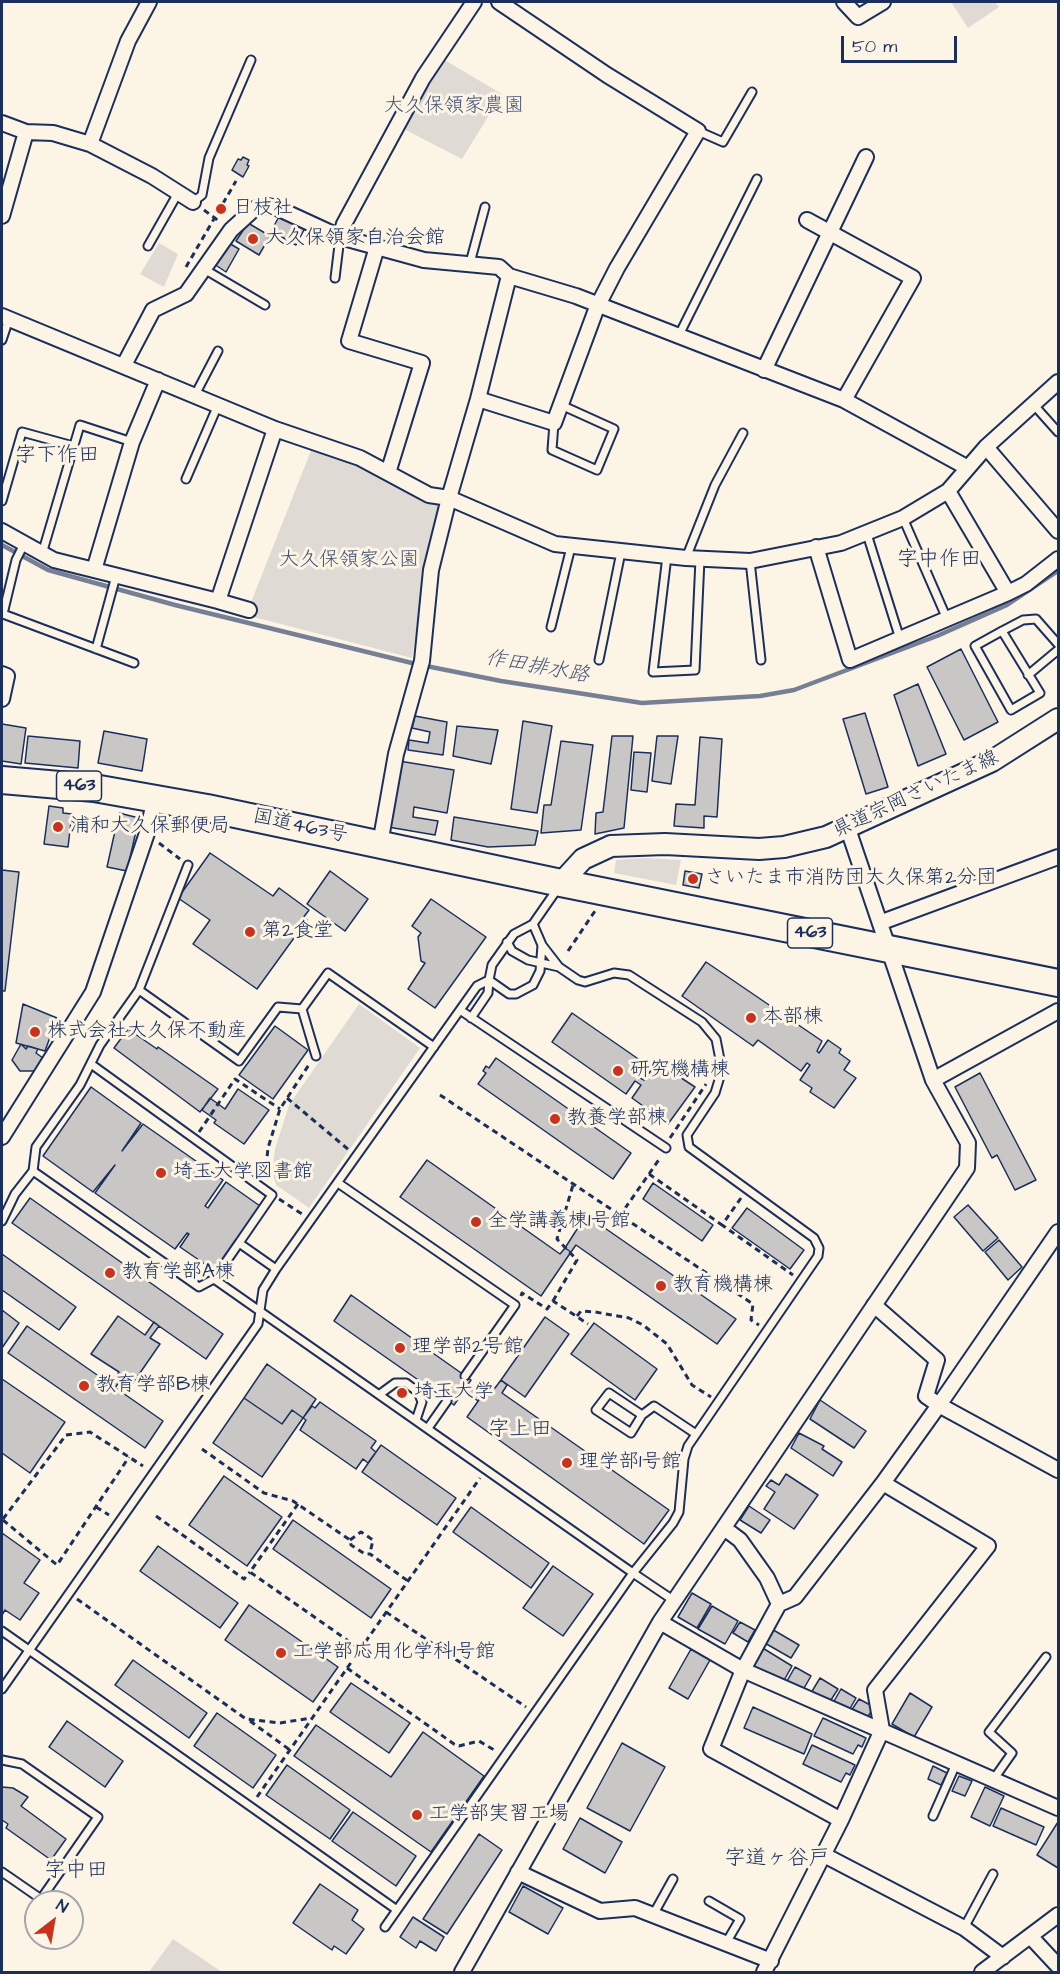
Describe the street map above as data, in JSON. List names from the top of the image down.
{
  "streets": {
    "highway": ["463", "国道463号"],
    "main road": ["県道宗岡さいたま線"]
  },
  "crossings": [
    ["463", "県道宗岡さいたま線"],
    ["463", "国道463号"],
    ["県道宗岡さいたま線", "国道463号"]
  ],
  "districts": [
    "字下作田",
    "字中作田",
    "字上田",
    "字道ヶ谷戸",
    "字中田"
  ],
  "water": ["作田排水路"],
  "parks": ["大久保領家農園", "大久保領家公園"],
  "places": [
    "日枝社",
    "大久保領家自治会館",
    "浦和大久保郵便局",
    "さいたま市消防団大久保第2分団",
    "第2食堂",
    "本部棟",
    "株式会社大久保不動産",
    "研究機構棟",
    "教養学部棟",
    "埼玉大学図書館",
    "全学講義棟1号館",
    "教育学部A棟",
    "教育機構棟",
    "理学部2号館",
    "教育学部B棟",
    "埼玉大学",
    "理学部1号館",
    "工学部応用化学科1号館",
    "工学部実習工場"
  ],
  "scale_bar": "50 m",
  "north": "top right"
}
